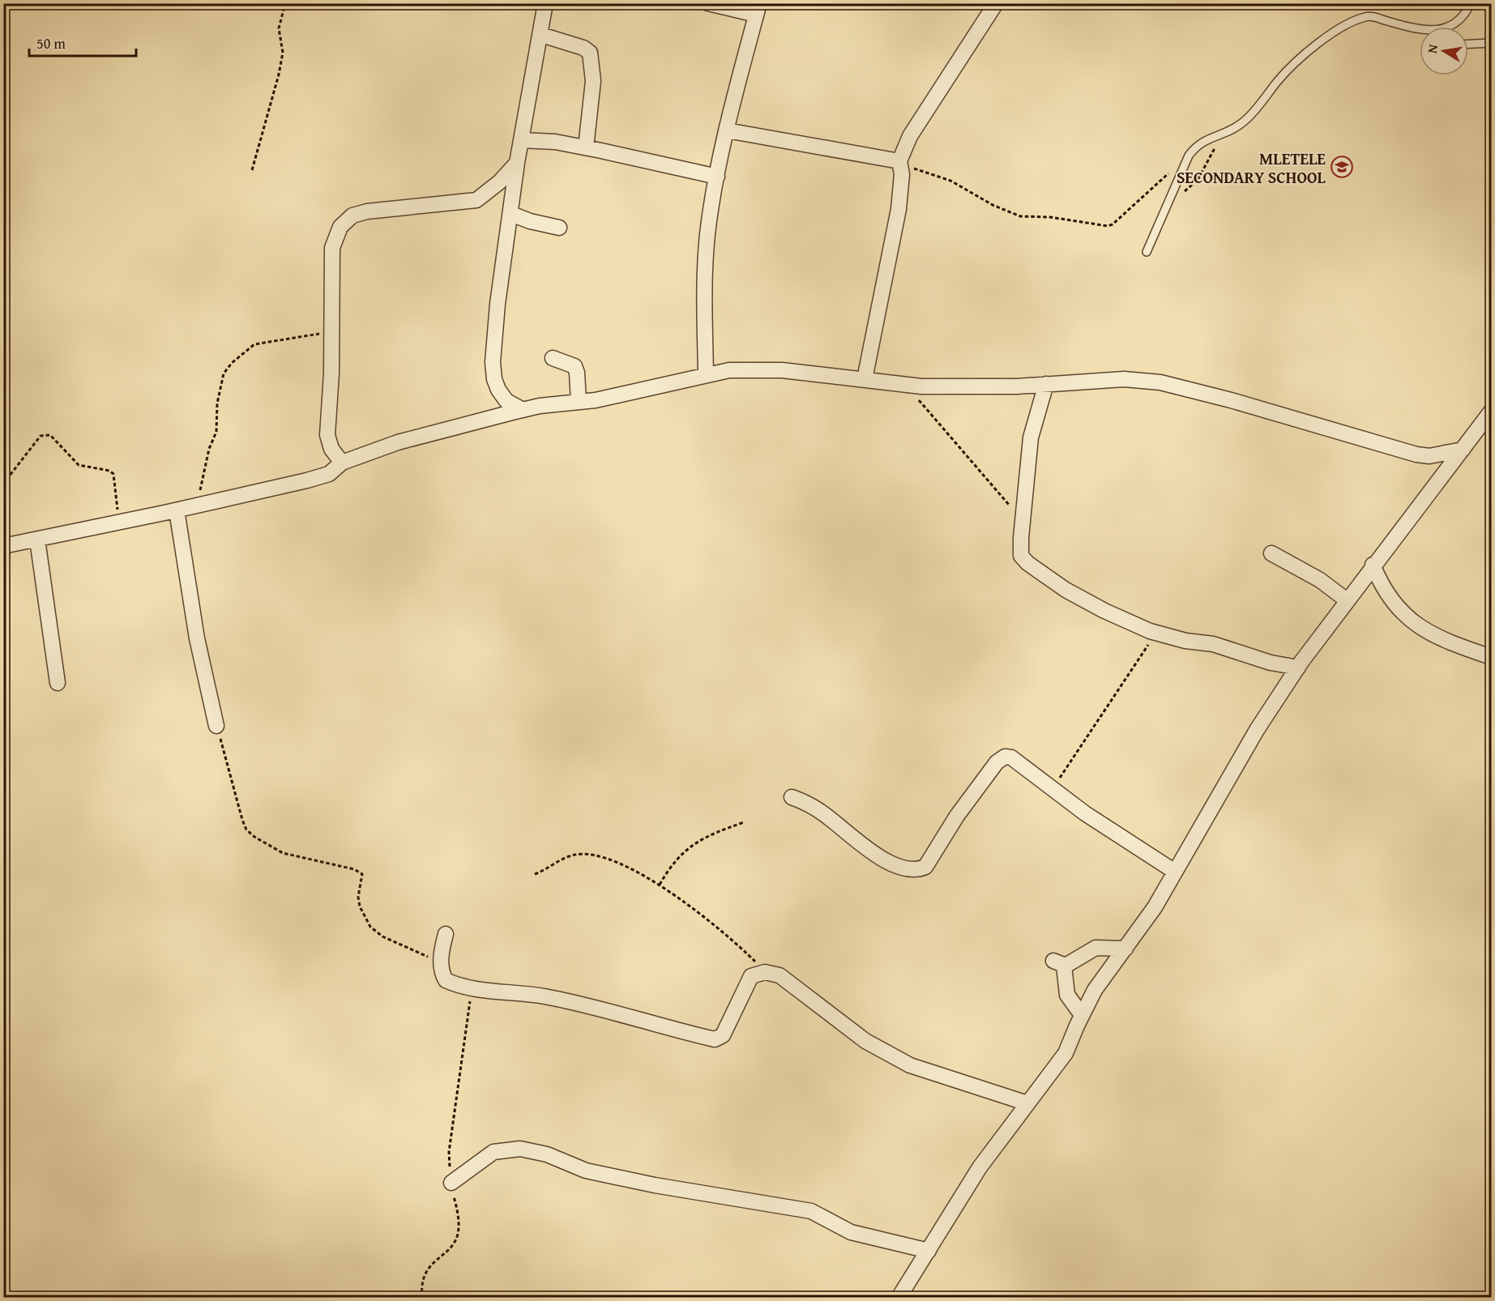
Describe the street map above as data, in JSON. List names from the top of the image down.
{
  "places": {
    "school or university": ["MLETELE SECONDARY SCHOOL"]
  },
  "scale_bar": "50 m",
  "north": "left"
}
